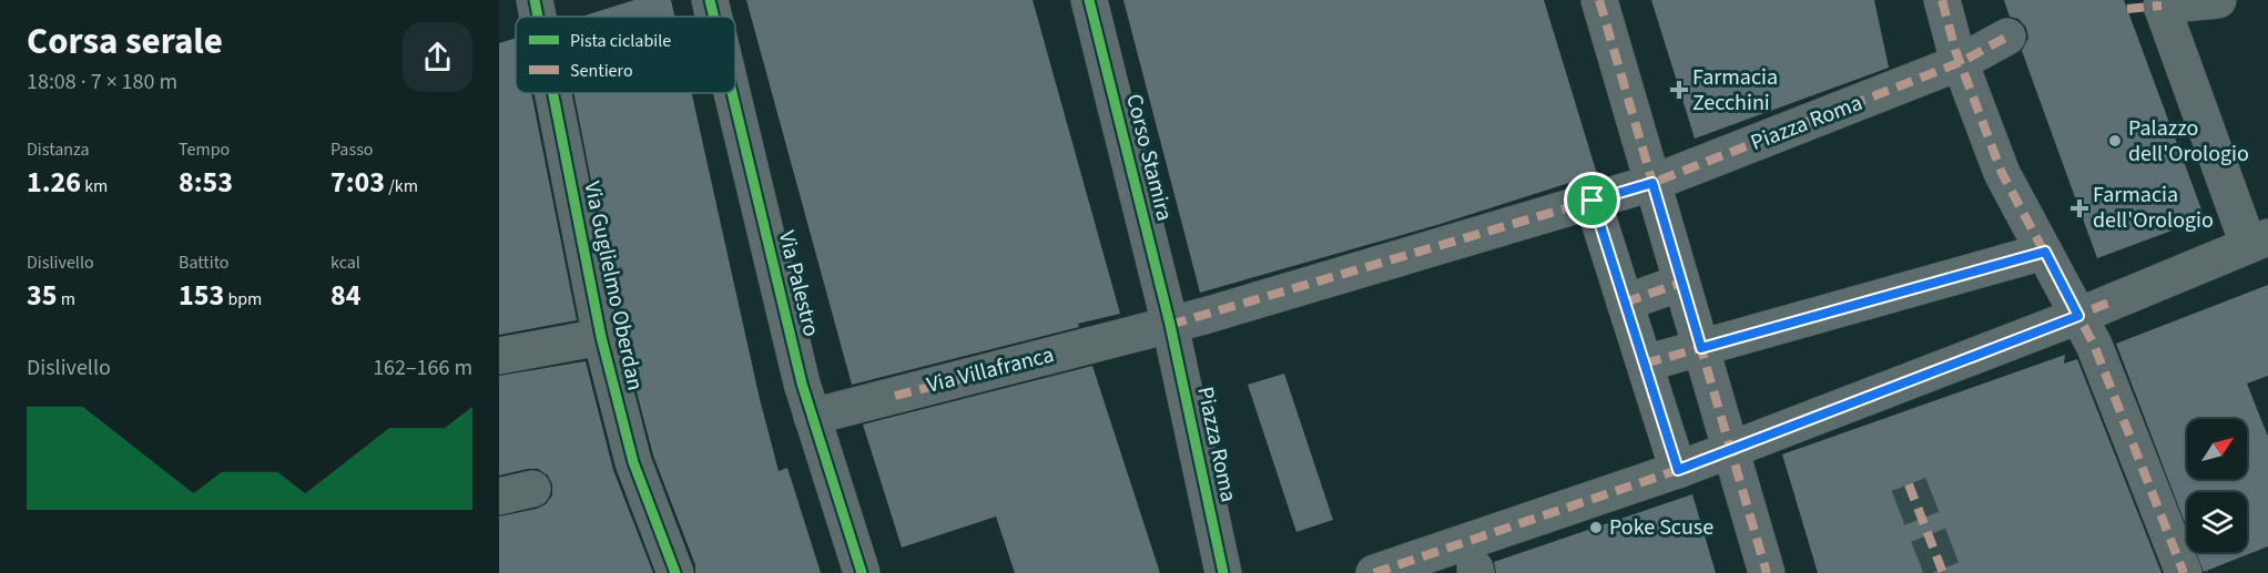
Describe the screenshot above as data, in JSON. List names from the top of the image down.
{
  "streets": {
    "street": [
      "Piazza Roma",
      "Corso Stamira",
      "Via Palestro",
      "Via Guglielmo Oberdan",
      "Via Villafranca"
    ]
  },
  "crossings": [
    ["Piazza Roma", "Corso Stamira"],
    ["Piazza Roma", "Via Villafranca"],
    ["Corso Stamira", "Via Villafranca"],
    ["Via Palestro", "Via Villafranca"]
  ],
  "places": {
    "health": ["Farmacia Zecchini", "Farmacia dell'Orologio"],
    "other": ["Palazzo dell'Orologio", "Poke Scuse"]
  },
  "legend": ["Pista ciclabile", "Sentiero"],
  "north": "top right",
  "page": {
    "heading": ["Corsa serale", "18:08 · 7 × 180 m"],
    "stats": [
      ["Distanza", "1.26 km"],
      ["Tempo", "8:53"],
      ["Passo", "7:03 /km"],
      ["Dislivello", "35 m"],
      ["Battito", "153 bpm"],
      ["kcal", "84"]
    ],
    "chart": ["Dislivello", "162–166 m"]
  }
}
